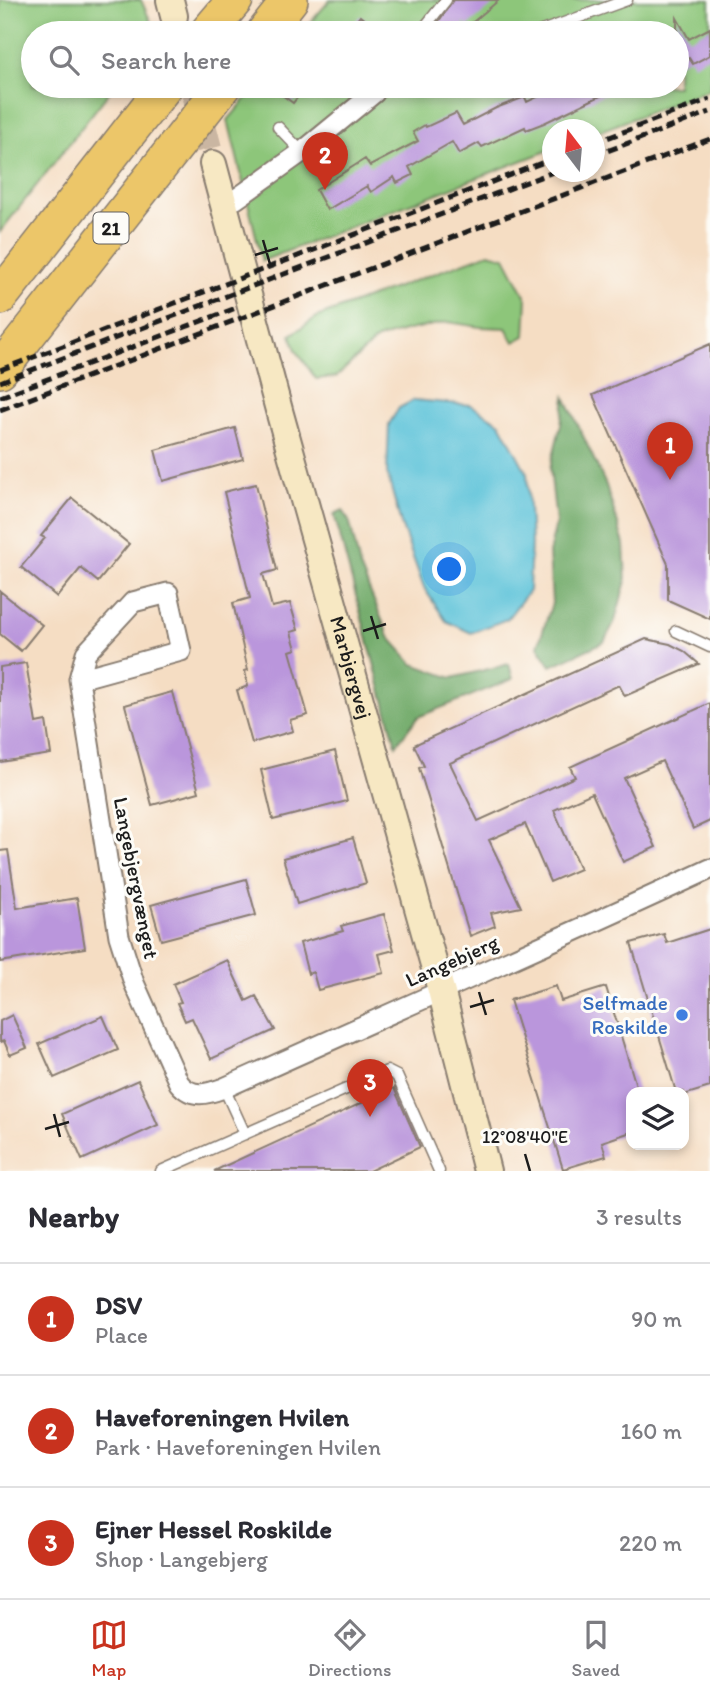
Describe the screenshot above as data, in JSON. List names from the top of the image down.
{
  "streets": {
    "highway": ["21"],
    "street": ["Marbjergvej", "Langebjergvænget", "Langebjerg"]
  },
  "crossings": [
    ["Marbjergvej", "Langebjerg"],
    ["Langebjergvænget", "Langebjerg"]
  ],
  "places": ["Selfmade Roskilde"],
  "north": "top",
  "page": {
    "search": "Search here",
    "pins": ["2", "1", "3"],
    "heading": ["Nearby", "3 results"],
    "list": [
      {
        "mark": "1",
        "name": "DSV",
        "note": "Place",
        "value": "90 m"
      },
      {
        "mark": "2",
        "name": "Haveforeningen Hvilen",
        "note": "Park · Haveforeningen Hvilen",
        "value": "160 m"
      },
      {
        "mark": "3",
        "name": "Ejner Hessel Roskilde",
        "note": "Shop · Langebjerg",
        "value": "220 m"
      }
    ],
    "nav": ["Map", "Directions", "Saved"]
  },
  "coordinates": ["12°08'40\"E"]
}
